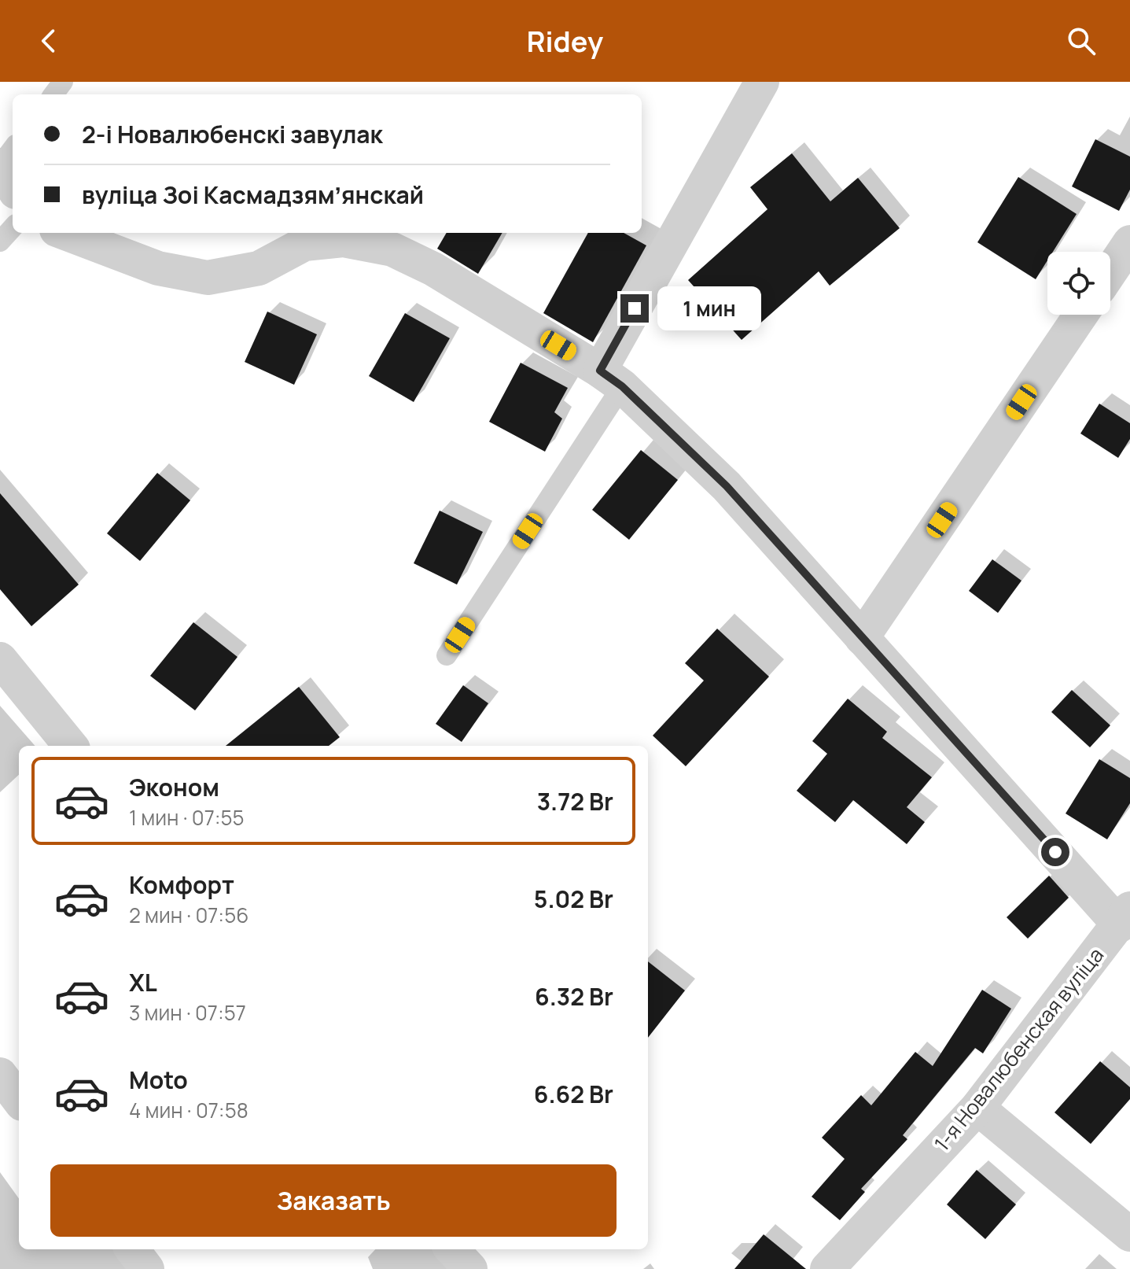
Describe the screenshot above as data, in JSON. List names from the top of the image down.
{
  "streets": {
    "street": ["1-я Новалюбенская вуліца"]
  },
  "page": {
    "header": "Ridey",
    "banner": ["2-і Новалюбенскі завулак", "вуліца Зоі Касмадзямʼянскай"],
    "bubble": "1 мин",
    "list": [
      {
        "name": "Эконом",
        "note": "1 мин · 07:55",
        "value": "3.72 Br"
      },
      {
        "name": "Комфорт",
        "note": "2 мин · 07:56",
        "value": "5.02 Br"
      },
      {
        "name": "XL",
        "note": "3 мин · 07:57",
        "value": "6.32 Br"
      },
      {
        "name": "Moto",
        "note": "4 мин · 07:58",
        "value": "6.62 Br"
      }
    ],
    "buttons": "Заказать"
  }
}
